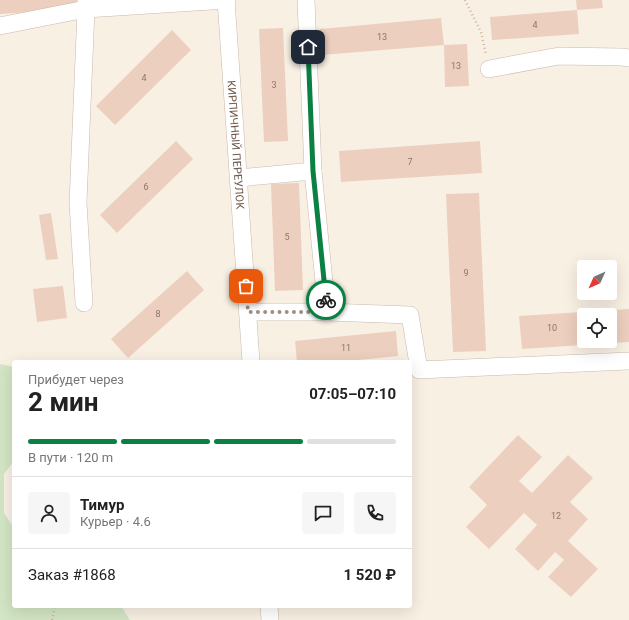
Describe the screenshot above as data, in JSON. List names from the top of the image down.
{
  "streets": {
    "lane": ["КИРПИЧНЫЙ ПЕРЕУЛОК"]
  },
  "house_numbers": [
    "4",
    "13",
    "13",
    "4",
    "3",
    "7",
    "6",
    "5",
    "9",
    "8",
    "10",
    "11",
    "12"
  ],
  "north": "bottom left",
  "page": {
    "heading": ["2 мин", "Прибудет через", "07:05–07:10"],
    "panel": [
      "Тимур",
      "Курьер · 4.6",
      "Заказ #1868",
      "1 520 ₽"
    ],
    "bar": "В пути · 120 m"
  }
}
